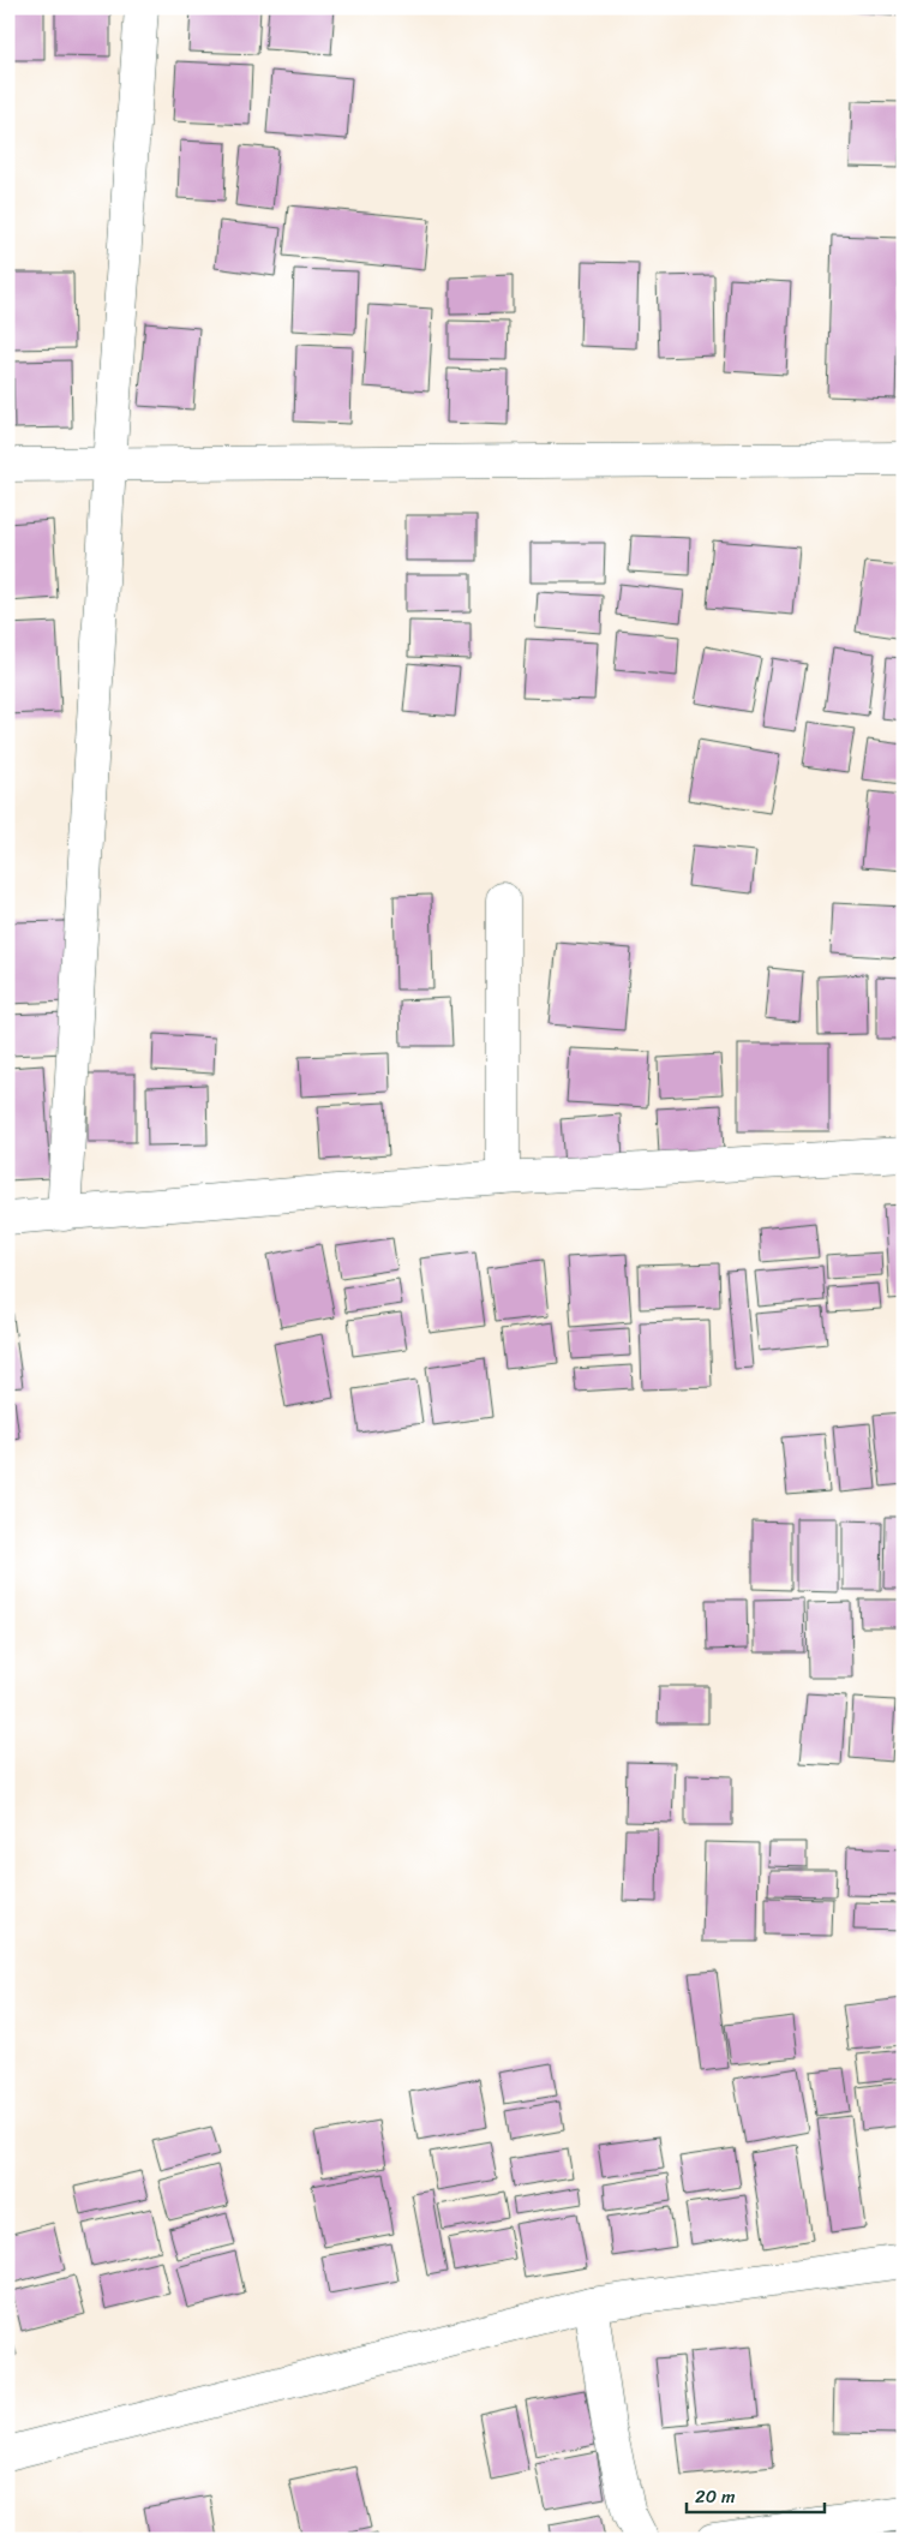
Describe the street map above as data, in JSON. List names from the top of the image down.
{
  "scale_bar": "20 m"
}
